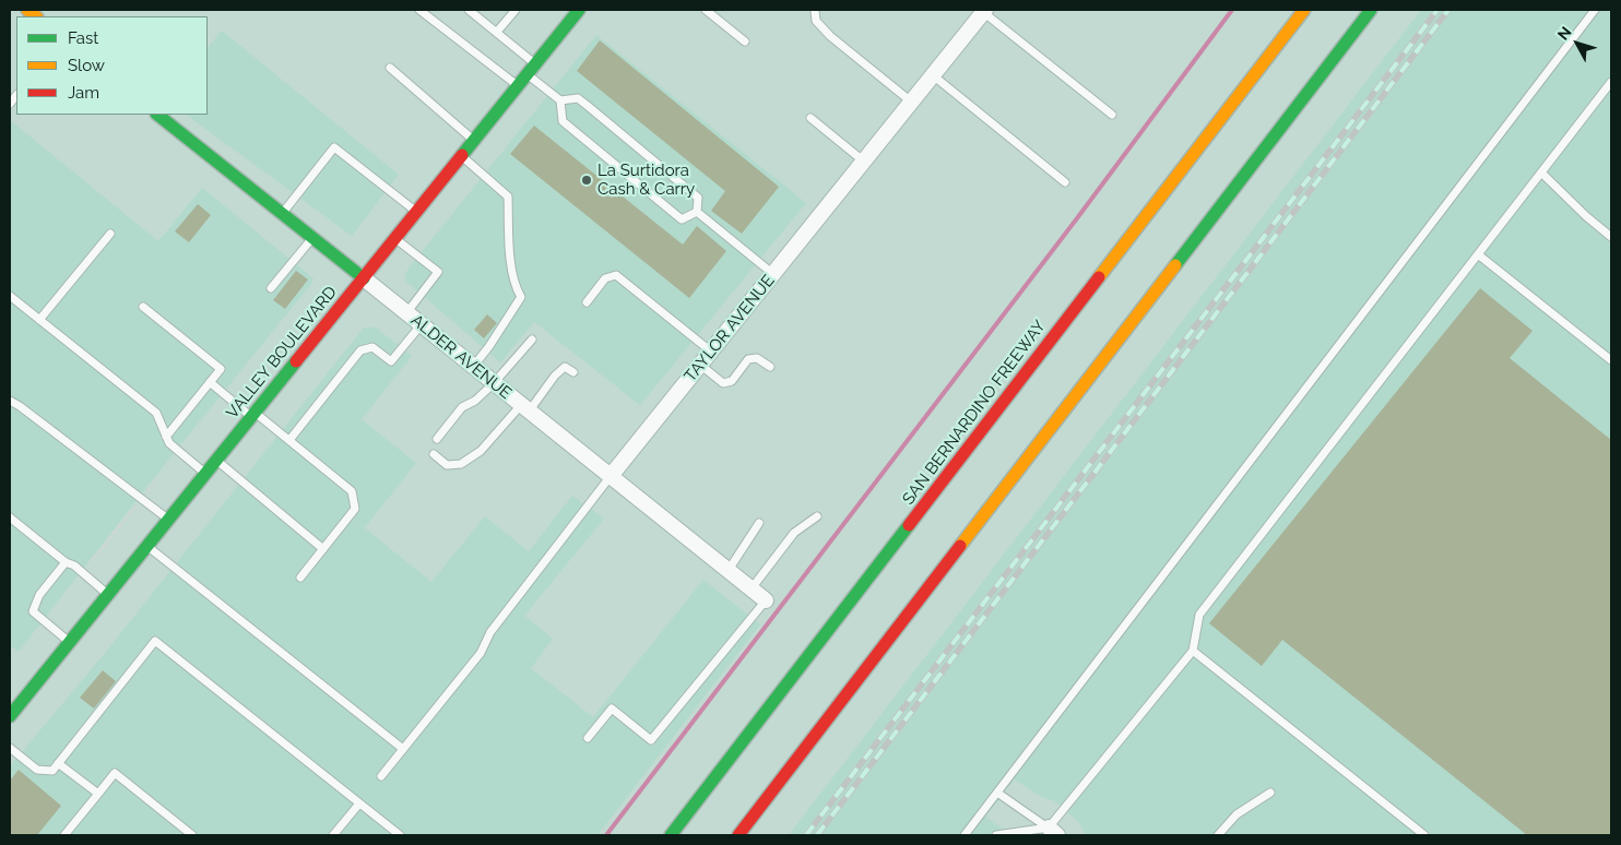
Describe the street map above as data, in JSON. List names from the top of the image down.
{
  "streets": {
    "main road": ["VALLEY BOULEVARD", "ALDER AVENUE", "SAN BERNARDINO FREEWAY"],
    "street": ["TAYLOR AVENUE"]
  },
  "crossings": [
    ["TAYLOR AVENUE", "ALDER AVENUE"],
    ["VALLEY BOULEVARD", "ALDER AVENUE"]
  ],
  "places": ["La Surtidora Cash & Carry"],
  "legend": ["Fast", "Slow", "Jam"],
  "north": "top left"
}
